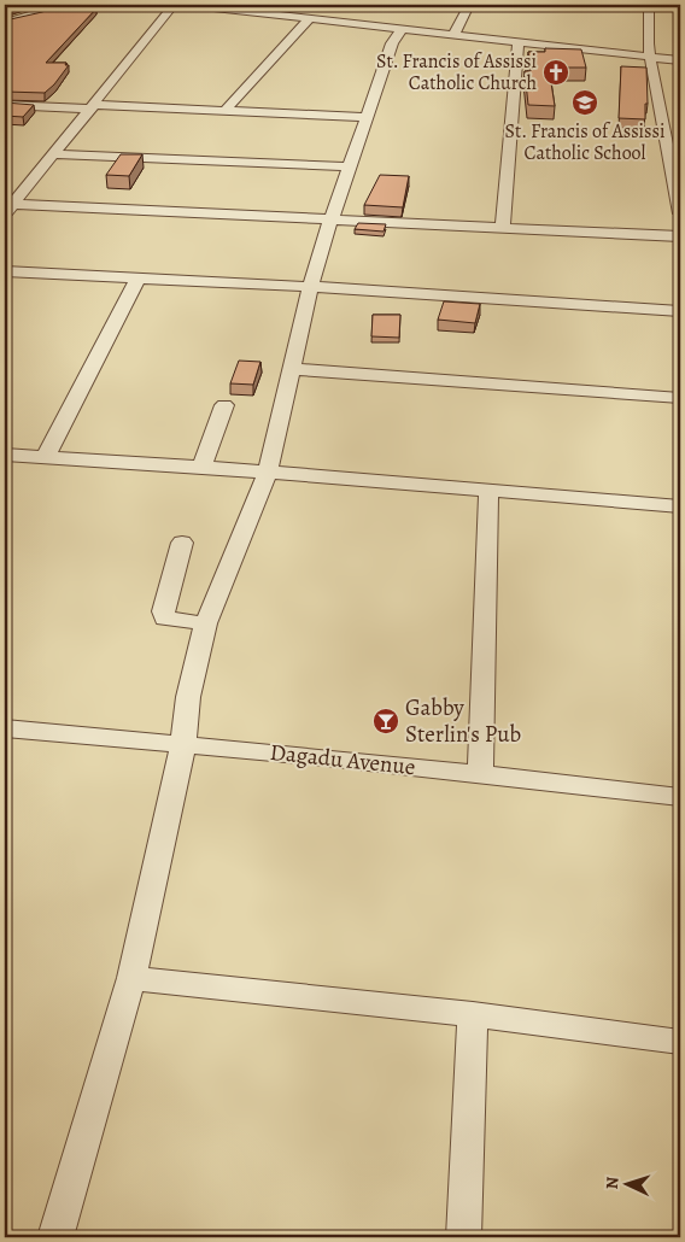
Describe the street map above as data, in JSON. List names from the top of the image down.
{
  "streets": {
    "street": ["Dagadu Avenue"]
  },
  "places": {
    "church": ["St. Francis of Assissi Catholic Church"],
    "school or university": ["St. Francis of Assissi Catholic School"],
    "bar": ["Gabby Sterlin's Pub"]
  },
  "north": "left"
}
